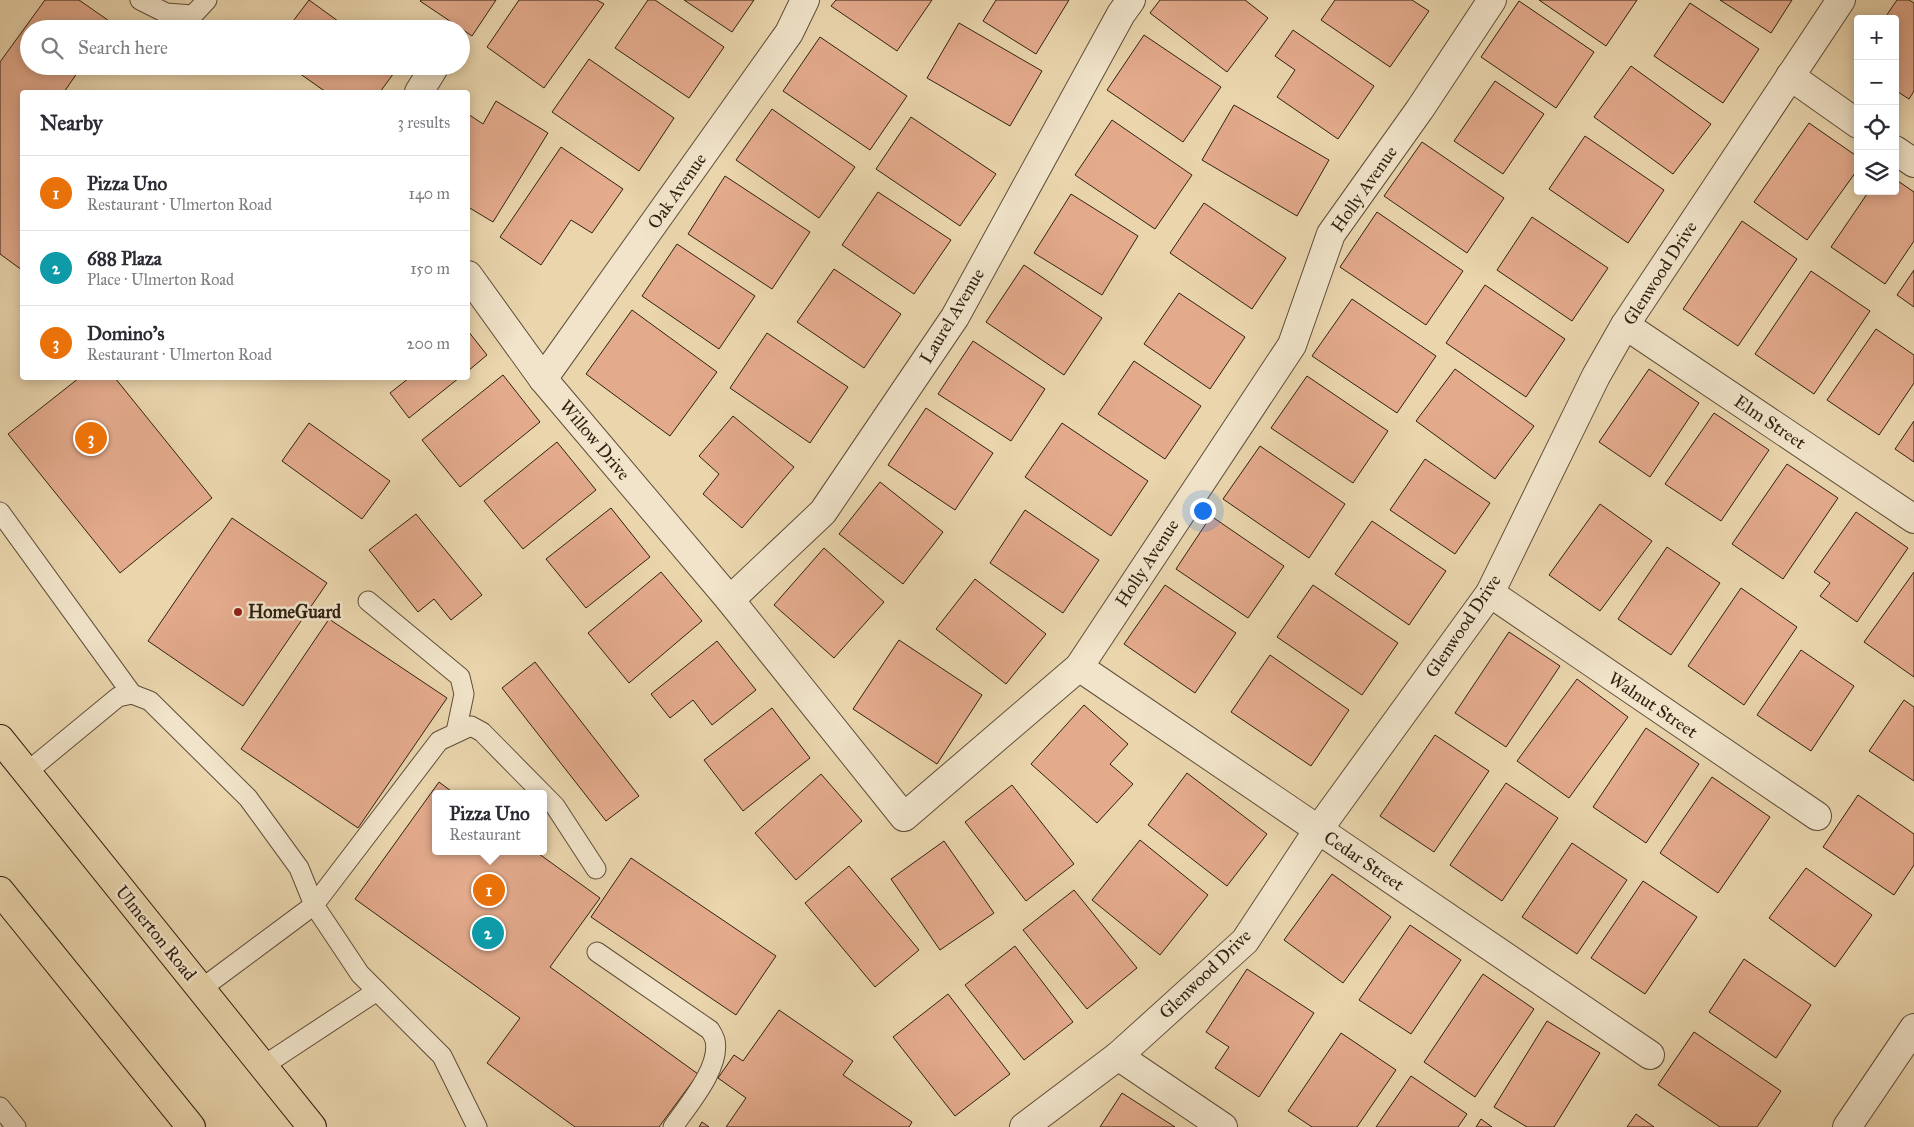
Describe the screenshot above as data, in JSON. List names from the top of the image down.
{
  "streets": {
    "main road": ["Ulmerton Road"],
    "street": [
      "Holly Avenue",
      "Oak Avenue",
      "Glenwood Drive",
      "Laurel Avenue",
      "Elm Street",
      "Willow Drive",
      "Walnut Street",
      "Cedar Street"
    ]
  },
  "crossings": [
    ["Holly Avenue", "Laurel Avenue"],
    ["Holly Avenue", "Willow Drive"],
    ["Holly Avenue", "Cedar Street"],
    ["Oak Avenue", "Willow Drive"],
    ["Glenwood Drive", "Elm Street"],
    ["Glenwood Drive", "Walnut Street"],
    ["Glenwood Drive", "Cedar Street"],
    ["Laurel Avenue", "Willow Drive"]
  ],
  "places": ["HomeGuard"],
  "page": {
    "map_buttons": ["+", "−"],
    "search": "Search here",
    "heading": ["Nearby", "3 results"],
    "list": [
      {
        "mark": "1",
        "name": "Pizza Uno",
        "note": "Restaurant · Ulmerton Road",
        "value": "140 m"
      },
      {
        "mark": "2",
        "name": "688 Plaza",
        "note": "Place · Ulmerton Road",
        "value": "150 m"
      },
      {
        "mark": "3",
        "name": "Domino's",
        "note": "Restaurant · Ulmerton Road",
        "value": "200 m"
      }
    ],
    "pins": ["3", "1", "2"],
    "popup": ["Pizza Uno", "Restaurant"]
  }
}
